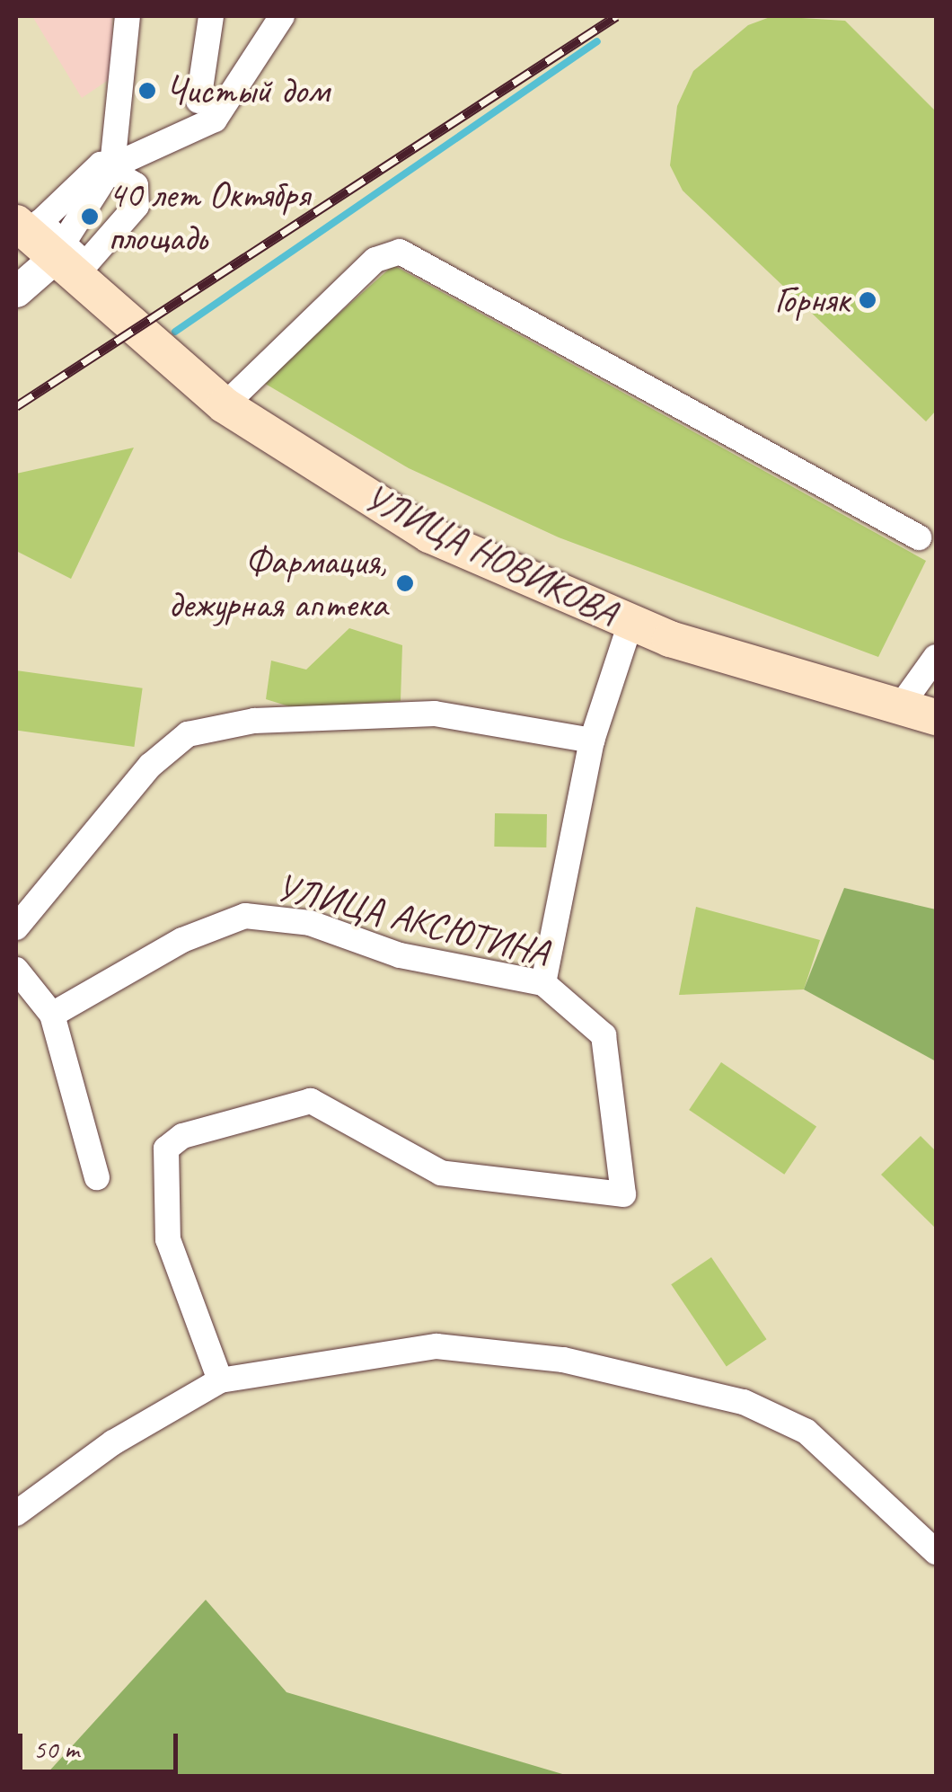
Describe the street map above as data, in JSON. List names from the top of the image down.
{
  "streets": {
    "main road": ["УЛИЦА НОВИКОВА"],
    "street": ["УЛИЦА АКСЮТИНА"]
  },
  "places": [
    "Чистый дом",
    "40 лет Октября площадь",
    "Горняк",
    "Фармация, дежурная аптека"
  ],
  "scale_bar": "50 m"
}
